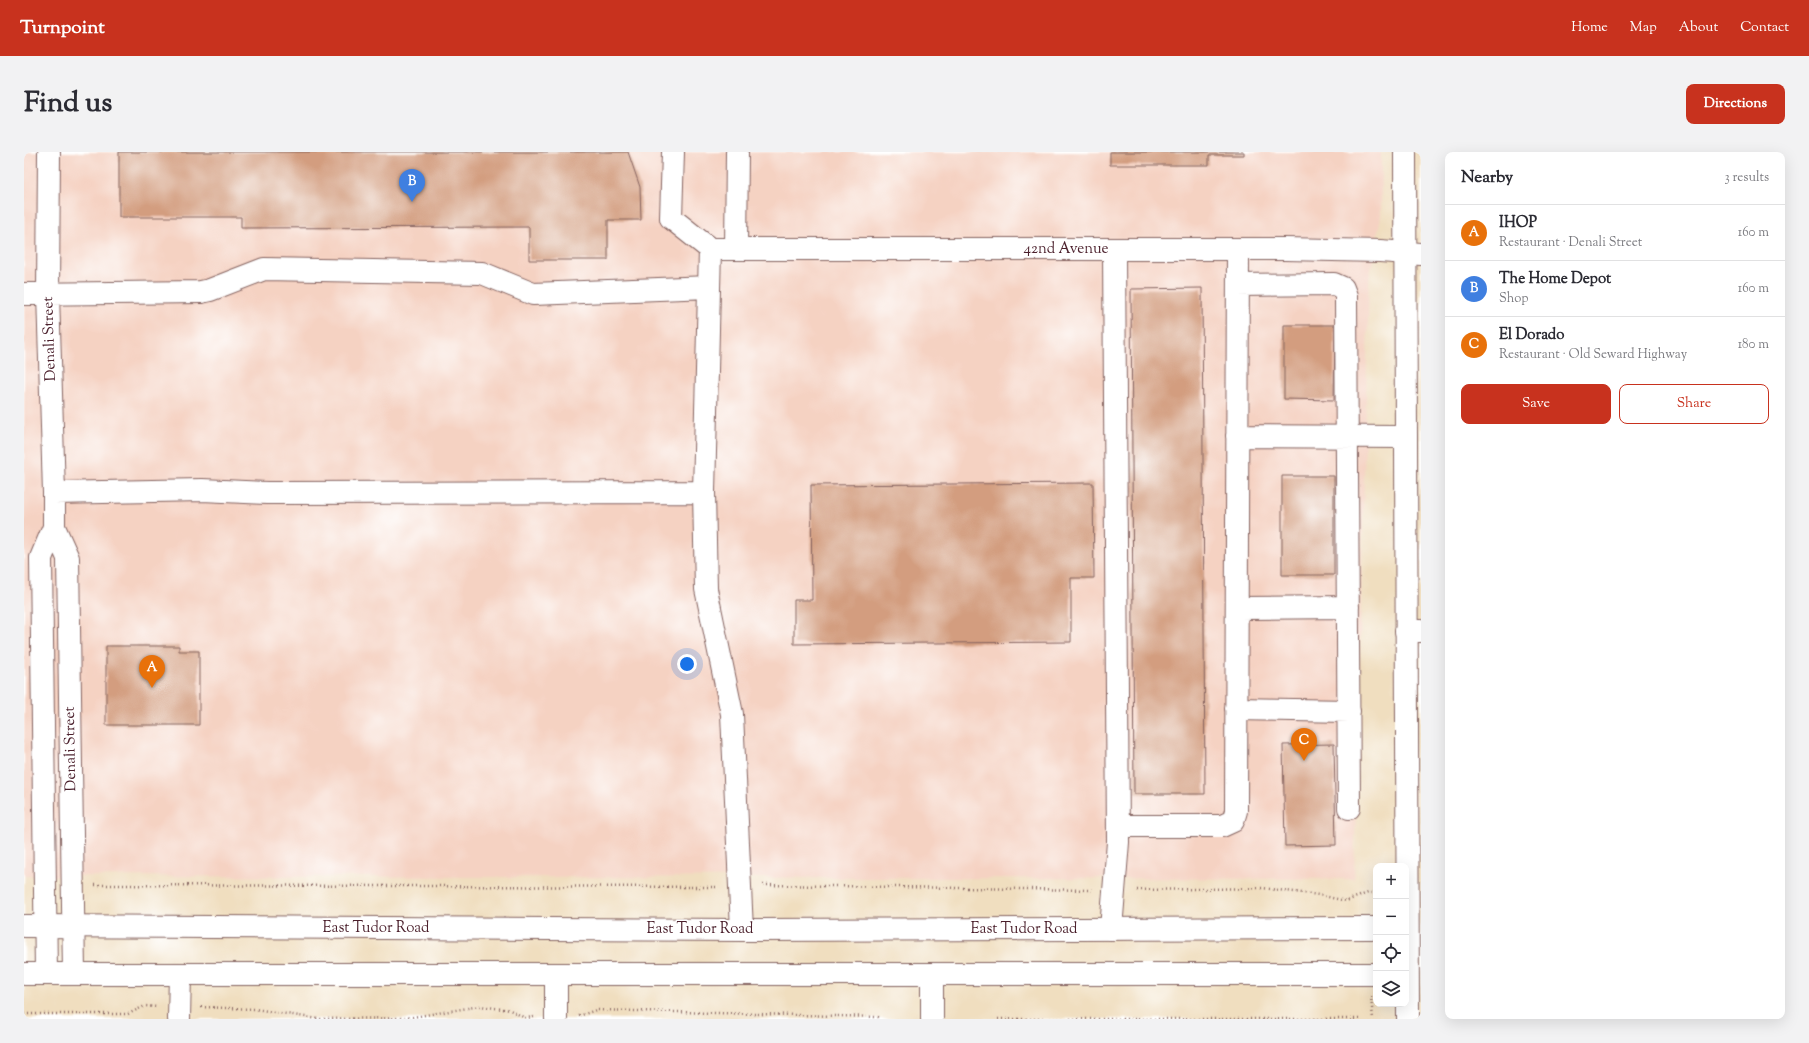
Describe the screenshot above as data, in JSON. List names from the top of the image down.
{
  "streets": {
    "main road": ["42nd Avenue", "Denali Street", "East Tudor Road"]
  },
  "crossings": [
    ["Denali Street", "East Tudor Road"]
  ],
  "page": {
    "header": "Turnpoint",
    "nav": [
      "Home",
      "Map",
      "About",
      "Contact"
    ],
    "title": "Find us",
    "buttons": [
      "Directions",
      ["Save", "Share"]
    ],
    "heading": ["Nearby", "3 results"],
    "pins": ["B", "A", "C"],
    "list": [
      {
        "mark": "A",
        "name": "IHOP",
        "note": "Restaurant · Denali Street",
        "value": "160 m"
      },
      {
        "mark": "B",
        "name": "The Home Depot",
        "note": "Shop",
        "value": "160 m"
      },
      {
        "mark": "C",
        "name": "El Dorado",
        "note": "Restaurant · Old Seward Highway",
        "value": "180 m"
      }
    ],
    "map_buttons": ["+", "−"]
  }
}
